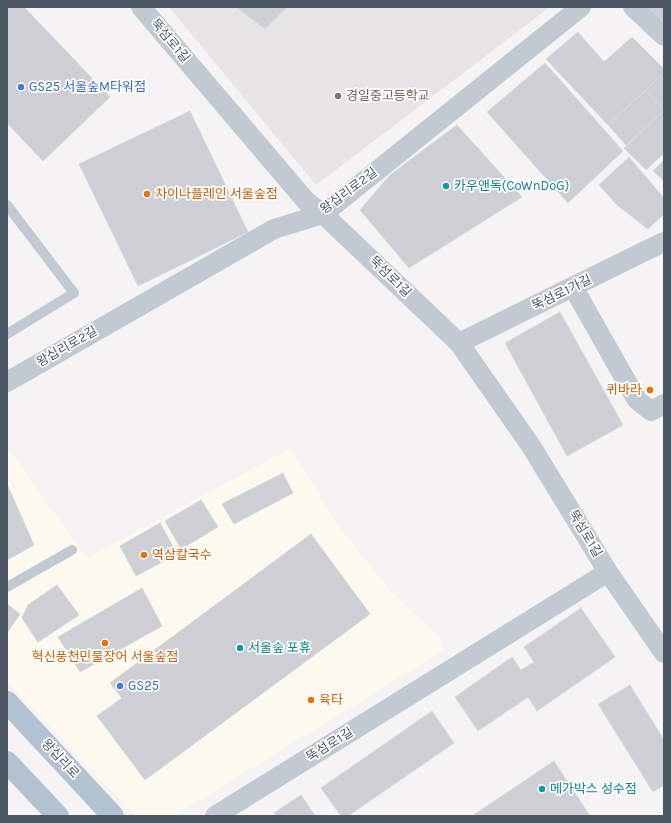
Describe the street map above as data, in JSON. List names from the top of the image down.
{
  "streets": {
    "main road": ["왕십리로"],
    "street": ["뚝섬로1길", "왕십리로2길", "뚝섬로1가길"]
  },
  "crossings": [
    ["뚝섬로1길", "왕십리로2길"],
    ["뚝섬로1길", "뚝섬로1가길"]
  ],
  "places": [
    "GS25 서울숲M타워점",
    "경일중고등학교",
    "카우앤독(CoWnDoG)",
    "차이나플레인 서울숲점",
    "퀴바라",
    "역삼칼국수",
    "혁신풍천민물장어 서울숲점",
    "서울숲 포휴",
    "GS25",
    "육타",
    "메가박스 성수점"
  ]
}
